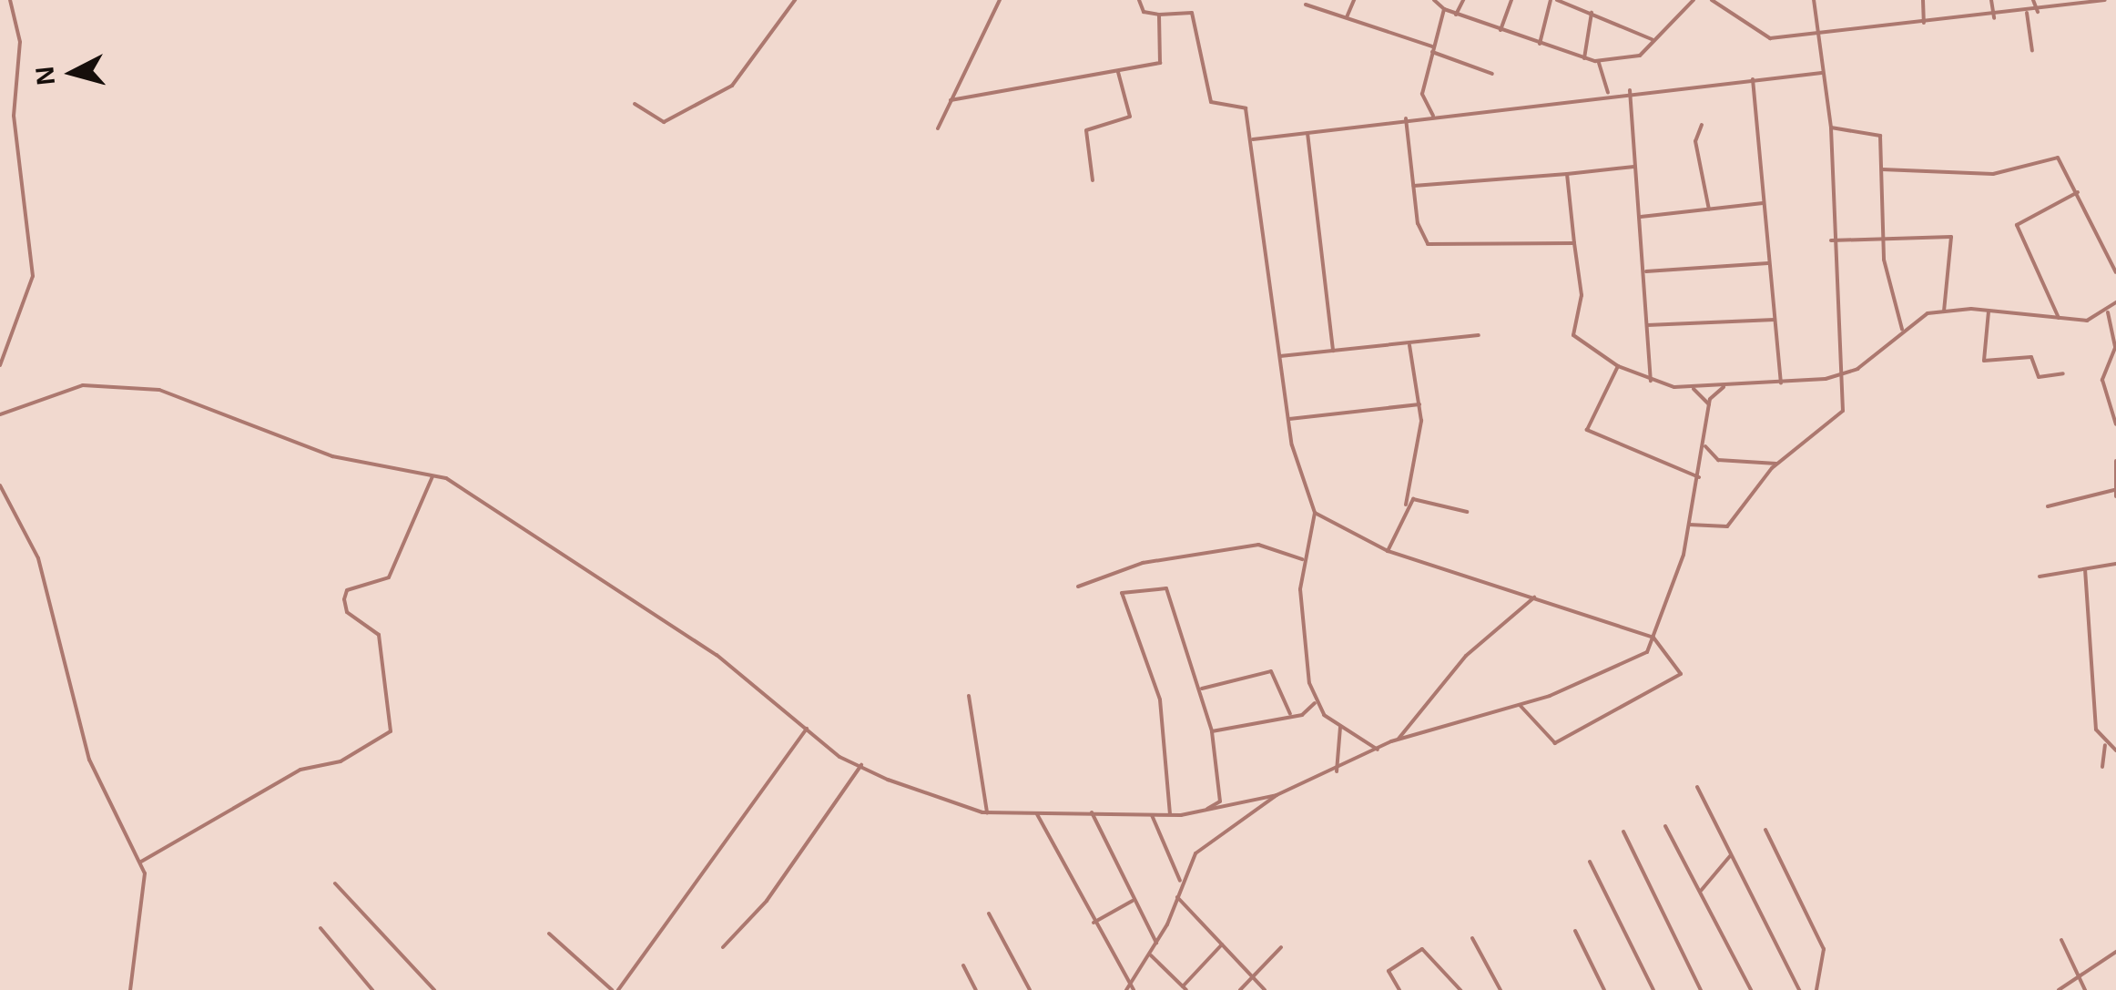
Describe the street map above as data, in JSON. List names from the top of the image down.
{
  "north": "left"
}
